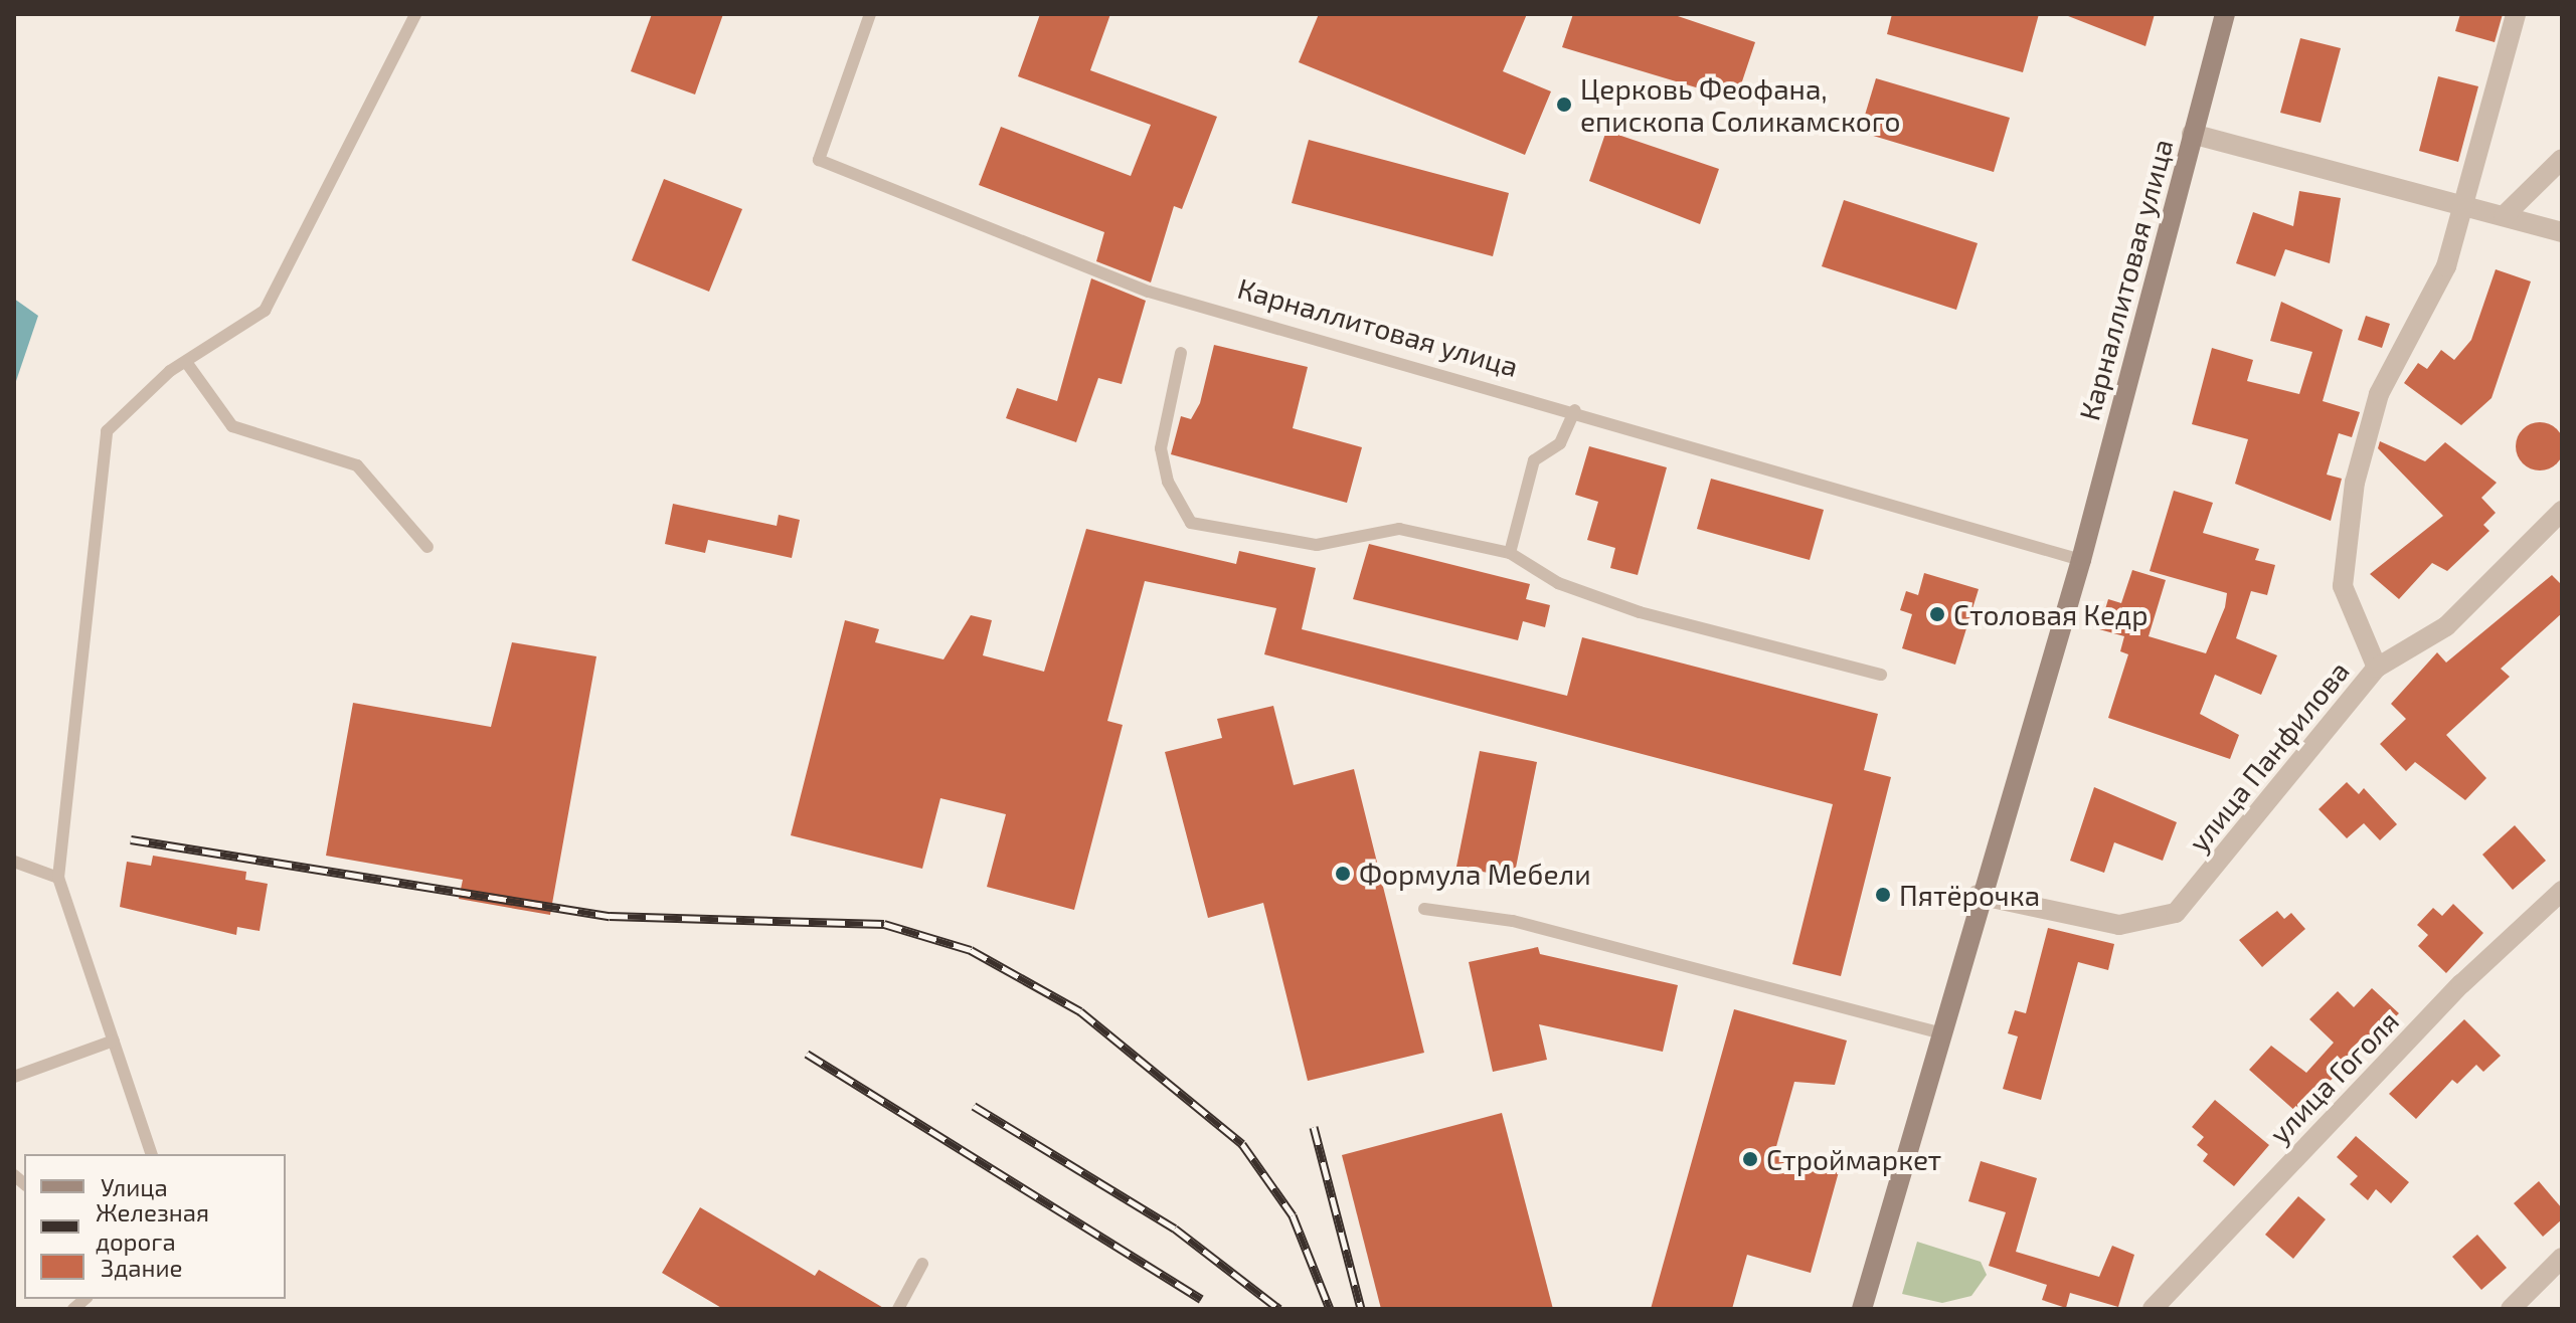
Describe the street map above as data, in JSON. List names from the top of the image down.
{
  "streets": {
    "street": ["Карналлитовая улица", "улица Панфилова", "улица Гоголя"]
  },
  "crossings": [
    ["Карналлитовая улица", "улица Панфилова"]
  ],
  "places": [
    "Церковь Феофана, епископа Соликамского",
    "Столовая Кедр",
    "Формула Мебели",
    "Пятёрочка",
    "Строймаркет"
  ],
  "legend": ["Улица", "Железная дорога", "Здание"]
}
